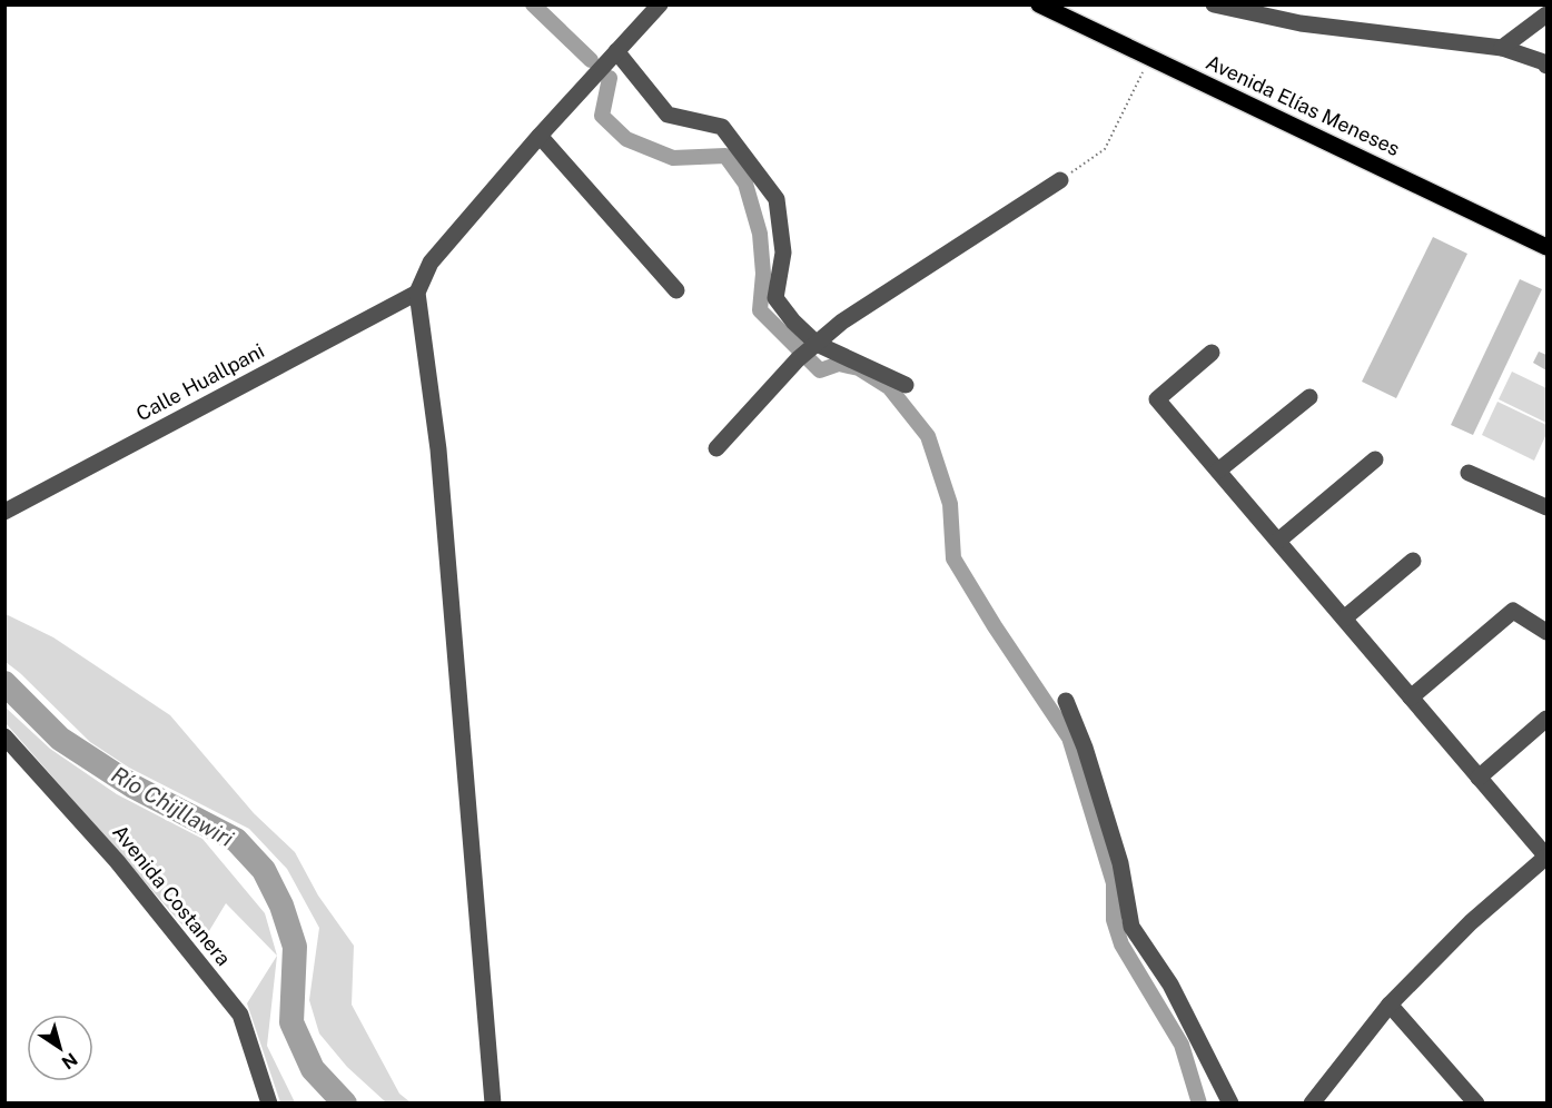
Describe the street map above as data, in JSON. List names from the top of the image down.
{
  "streets": {
    "main road": ["Avenida Elías Meneses"],
    "street": ["Calle Huallpani", "Avenida Costanera"]
  },
  "water": ["Río Chijllawiri"],
  "north": "bottom right"
}
